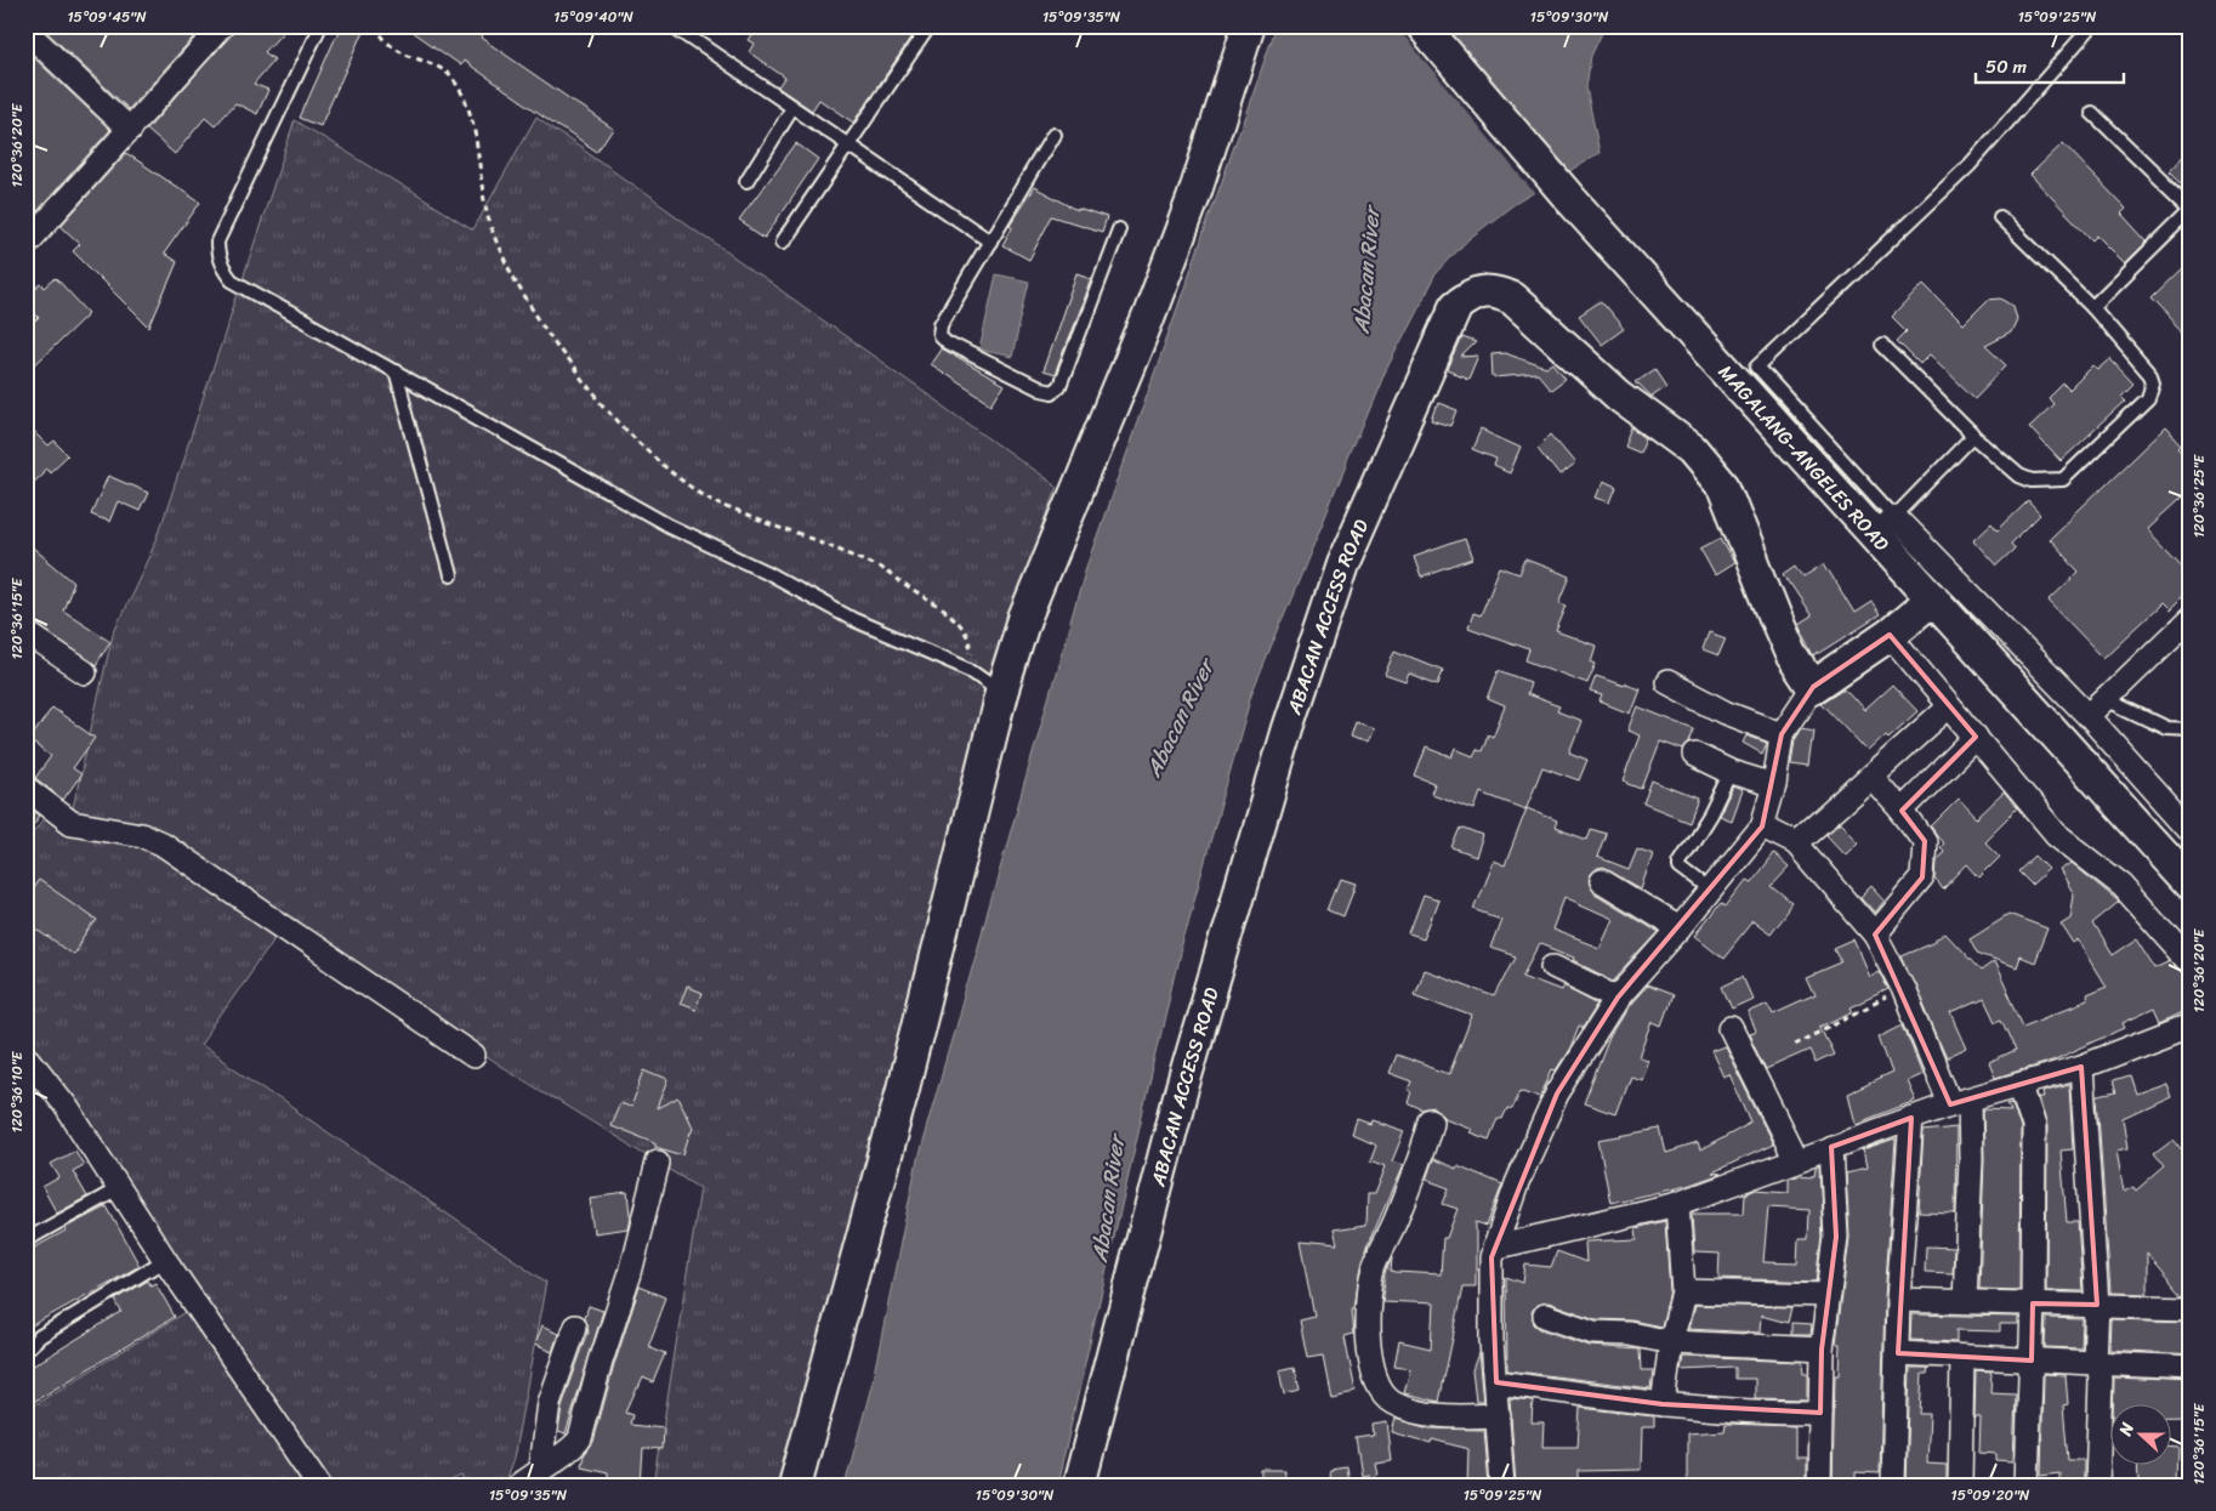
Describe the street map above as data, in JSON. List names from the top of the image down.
{
  "streets": {
    "street": ["MAGALANG-ANGELES ROAD", "ABACAN ACCESS ROAD"]
  },
  "water": ["Abacan River"],
  "scale_bar": "50 m",
  "north": "left",
  "coordinates": [
    "15°09'45\"N",
    "15°09'40\"N",
    "15°09'35\"N",
    "15°09'30\"N",
    "15°09'25\"N",
    "120°36'20\"E",
    "120°36'25\"E",
    "120°36'15\"E",
    "120°36'10\"E",
    "15°09'20\"N"
  ]
}
